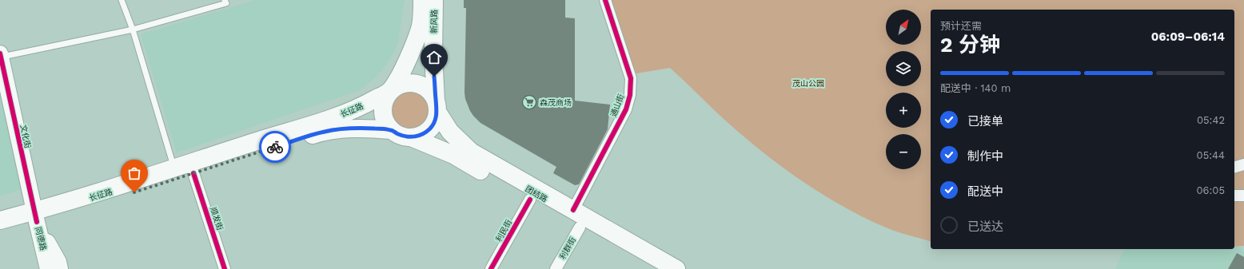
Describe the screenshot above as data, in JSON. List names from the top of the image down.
{
  "streets": {
    "highway": ["新风路", "长征路", "团结路"],
    "street": [
      "通山街",
      "文化街",
      "顺发街",
      "利民街",
      "同德路",
      "利群街"
    ]
  },
  "crossings": [
    ["新风路", "长征路"],
    ["新风路", "团结路"],
    ["通山街", "团结路"],
    ["长征路", "文化街"],
    ["长征路", "团结路"],
    ["长征路", "顺发街"],
    ["长征路", "同德路"],
    ["文化街", "同德路"],
    ["团结路", "利民街"],
    ["团结路", "利群街"]
  ],
  "parks": ["茂山公园"],
  "places": {
    "supermarket": ["森茂商场"]
  },
  "north": "top right",
  "page": {
    "map_buttons": ["+", "−"],
    "heading": ["2 分钟", "预计还需", "06:09–06:14"],
    "bar": "配送中 · 140 m",
    "list": [
      ["已接单", "05:42"],
      ["制作中", "05:44"],
      ["配送中", "06:05"],
      "已送达"
    ]
  }
}
